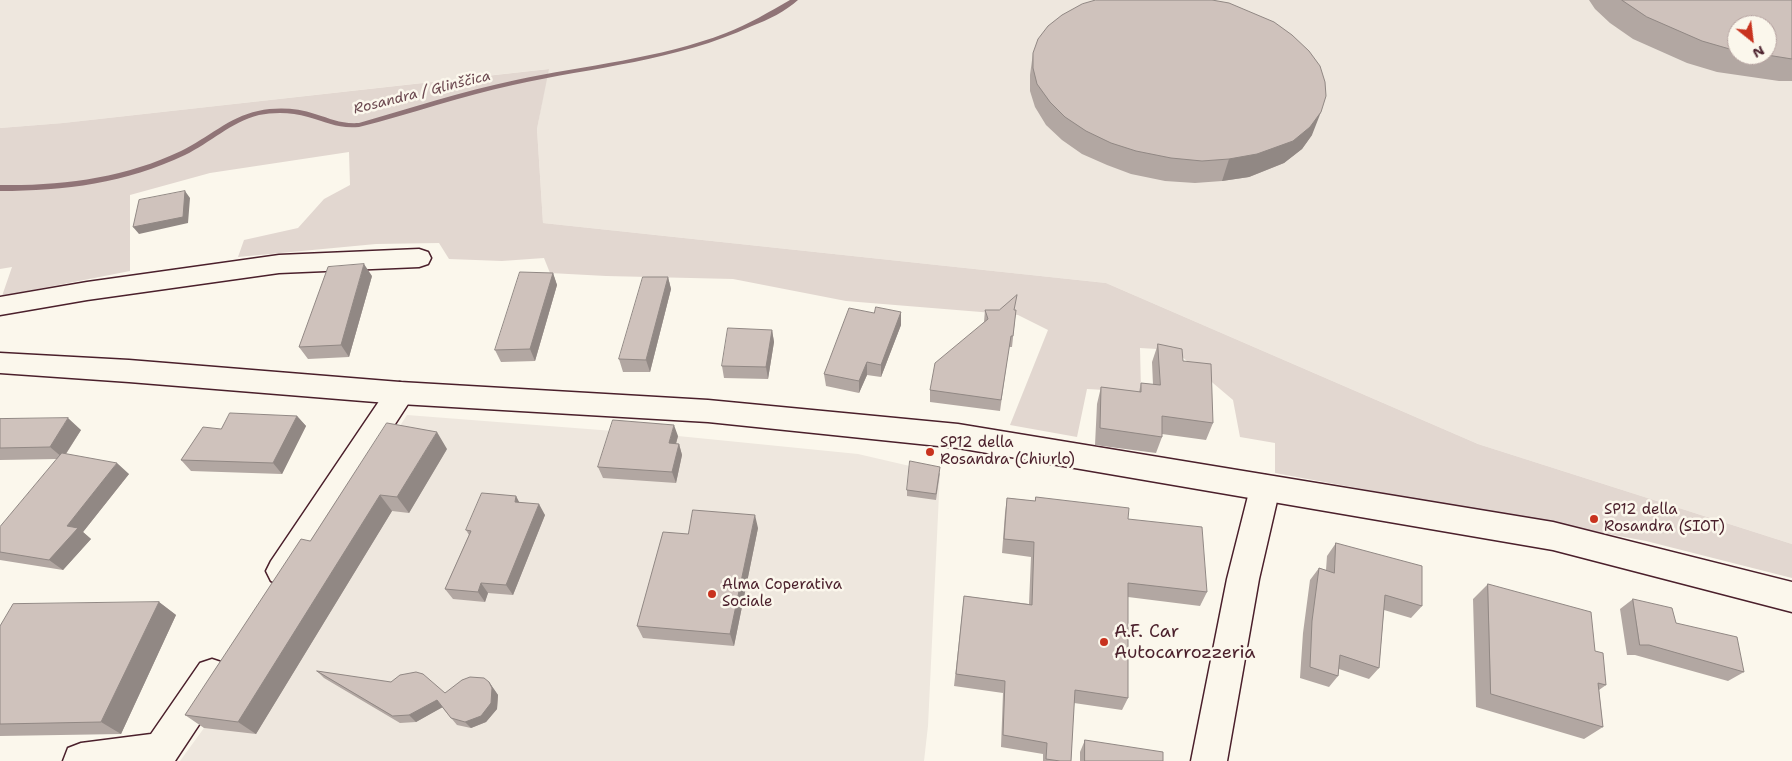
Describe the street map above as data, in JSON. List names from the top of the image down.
{
  "water": ["Rosandra / Glinščica"],
  "places": [
    "SP12 della Rosandra (Chiurlo)",
    "SP12 della Rosandra (SIOT)",
    "Alma Coperativa Sociale",
    "A.F. Car Autocarrozzeria"
  ],
  "north": "bottom right"
}
